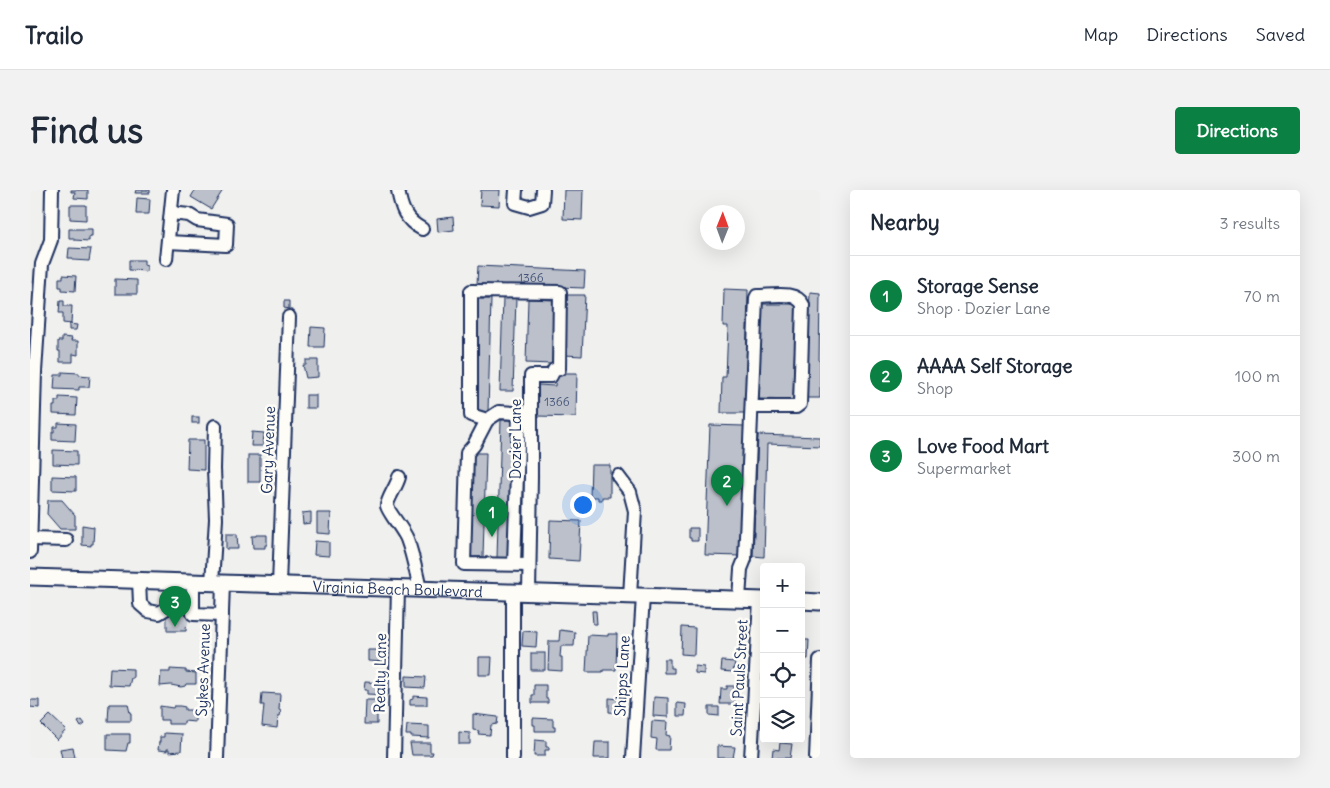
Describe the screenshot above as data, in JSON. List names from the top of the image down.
{
  "streets": {
    "main road": ["Virginia Beach Boulevard"],
    "street": [
      "Dozier Lane",
      "Gary Avenue",
      "Sykes Avenue",
      "Realty Lane",
      "Shipps Lane",
      "Saint Pauls Street"
    ]
  },
  "crossings": [
    ["Dozier Lane", "Virginia Beach Boulevard"],
    ["Gary Avenue", "Virginia Beach Boulevard"],
    ["Virginia Beach Boulevard", "Sykes Avenue"],
    ["Virginia Beach Boulevard", "Realty Lane"],
    ["Virginia Beach Boulevard", "Shipps Lane"]
  ],
  "house_numbers": ["1366", "1366"],
  "north": "top",
  "page": {
    "header": "Trailo",
    "nav": ["Map", "Directions", "Saved"],
    "buttons": "Directions",
    "title": "Find us",
    "heading": ["Nearby", "3 results"],
    "list": [
      {
        "mark": "1",
        "name": "Storage Sense",
        "note": "Shop · Dozier Lane",
        "value": "70 m"
      },
      {
        "mark": "2",
        "name": "AAAA Self Storage",
        "note": "Shop",
        "value": "100 m"
      },
      {
        "mark": "3",
        "name": "Love Food Mart",
        "note": "Supermarket",
        "value": "300 m"
      }
    ],
    "pins": ["2", "1", "3"],
    "map_buttons": ["+", "−"]
  }
}
